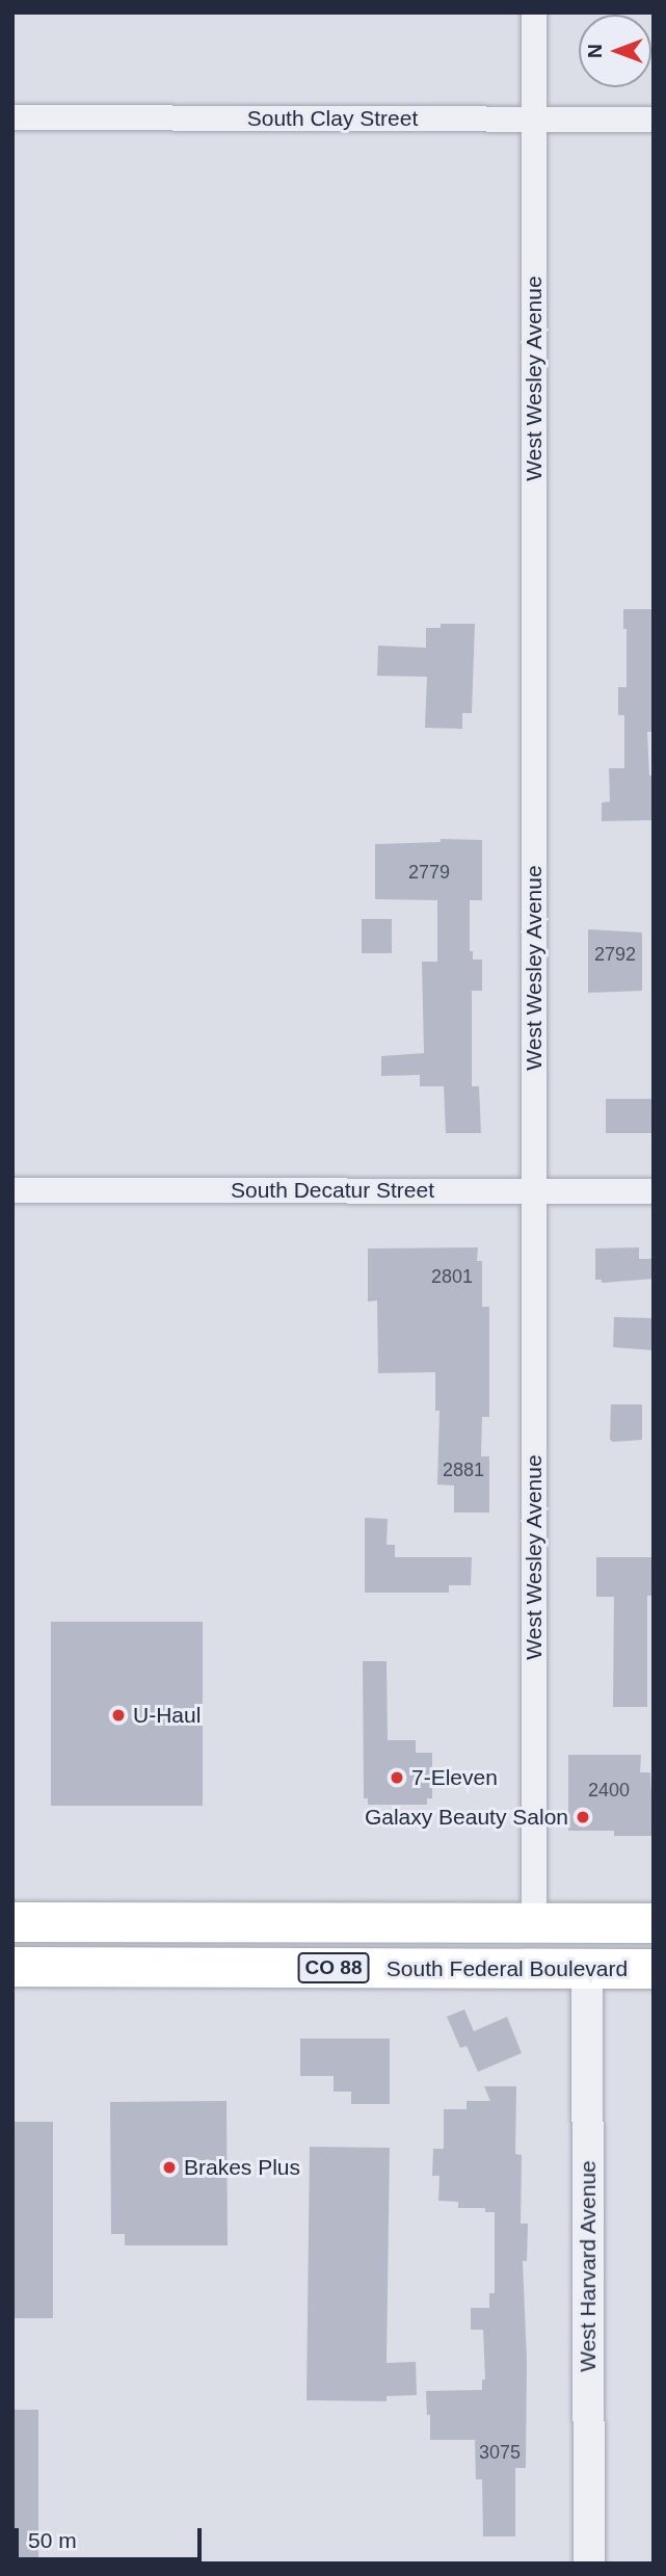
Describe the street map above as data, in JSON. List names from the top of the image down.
{
  "streets": {
    "main road": ["CO 88", "South Federal Boulevard"],
    "street": [
      "South Clay Street",
      "West Wesley Avenue",
      "South Decatur Street",
      "West Harvard Avenue"
    ]
  },
  "crossings": [
    ["South Clay Street", "West Wesley Avenue"],
    ["West Wesley Avenue", "South Decatur Street"],
    ["West Wesley Avenue", "CO 88"],
    ["South Federal Boulevard", "West Harvard Avenue"]
  ],
  "places": [
    "U-Haul",
    "7-Eleven",
    "Galaxy Beauty Salon",
    "Brakes Plus"
  ],
  "house_numbers": [
    "2779",
    "2792",
    "2801",
    "2881",
    "2400",
    "3075"
  ],
  "scale_bar": "50 m",
  "north": "left"
}
